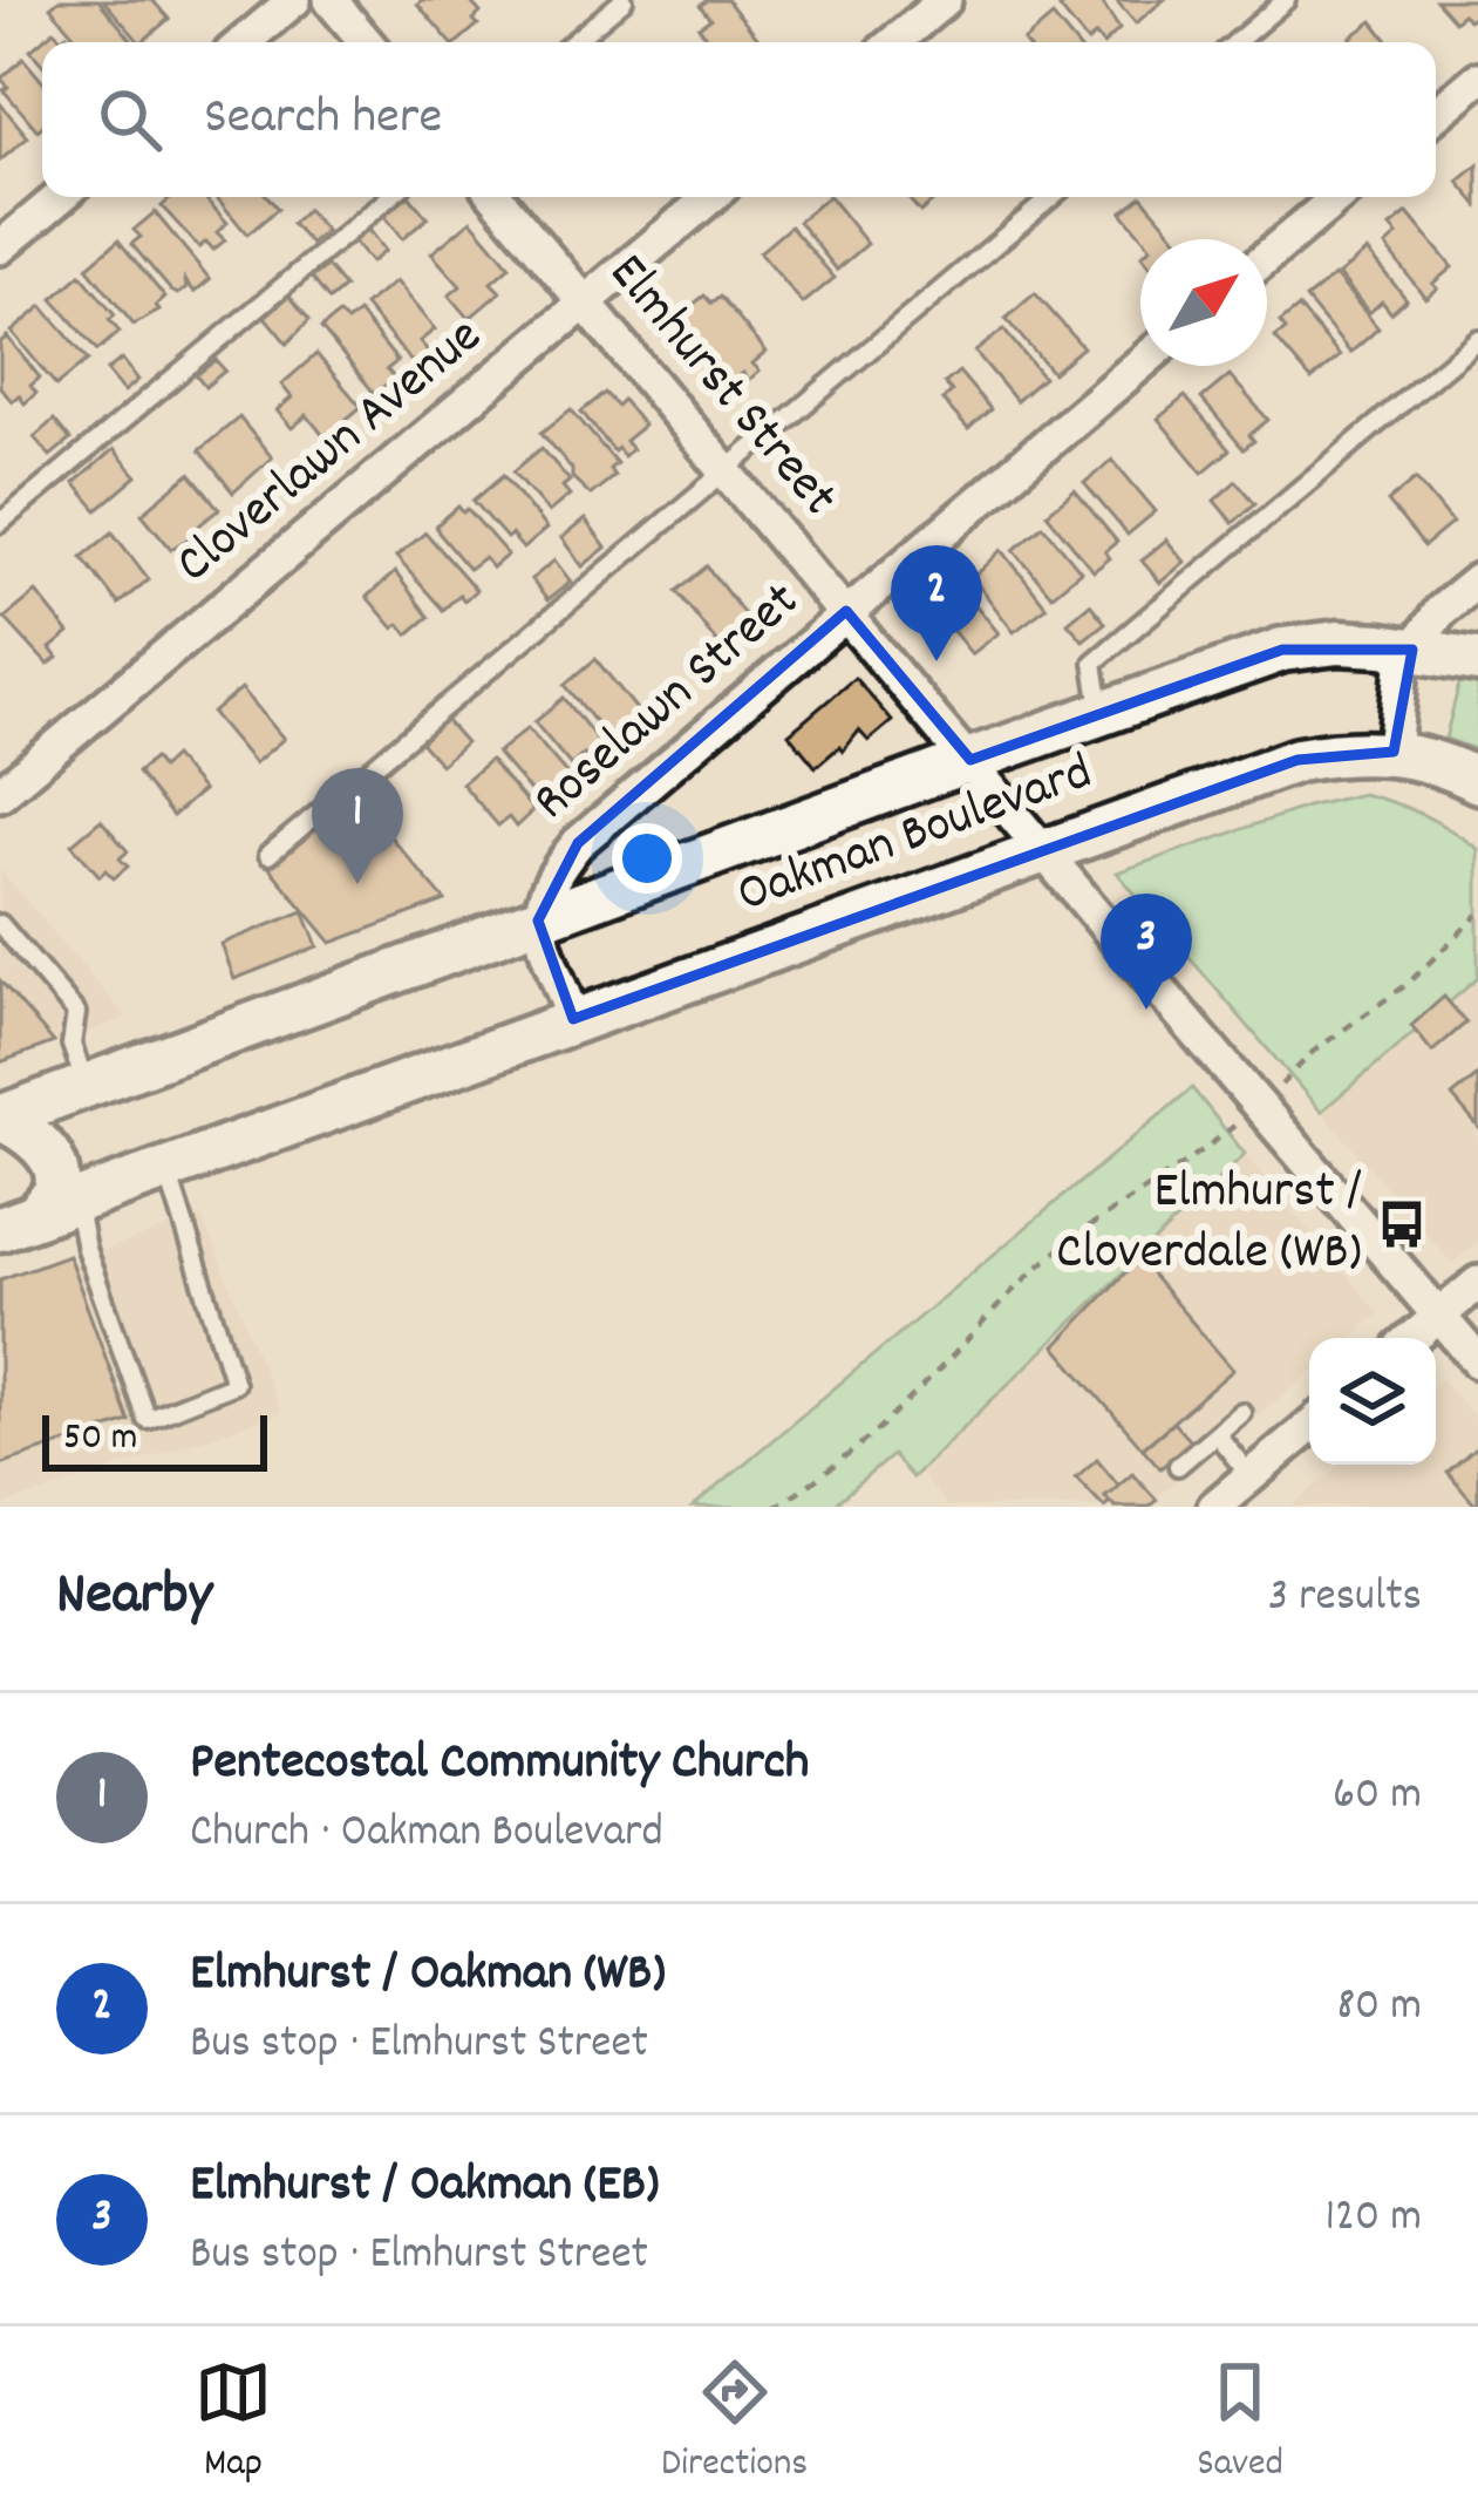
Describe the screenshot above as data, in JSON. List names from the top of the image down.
{
  "streets": {
    "street": [
      "Elmhurst Street",
      "Cloverlawn Avenue",
      "Roselawn Street",
      "Oakman Boulevard"
    ]
  },
  "crossings": [
    ["Elmhurst Street", "Cloverlawn Avenue"],
    ["Elmhurst Street", "Roselawn Street"],
    ["Elmhurst Street", "Oakman Boulevard"],
    ["Roselawn Street", "Oakman Boulevard"]
  ],
  "places": {
    "bus stop": ["Elmhurst / Cloverdale (WB)"]
  },
  "scale_bar": "50 m",
  "north": "top right",
  "page": {
    "search": "Search here",
    "pins": ["2", "1", "3"],
    "scale": "50 m",
    "heading": ["Nearby", "3 results"],
    "list": [
      {
        "mark": "1",
        "name": "Pentecostal Community Church",
        "note": "Church · Oakman Boulevard",
        "value": "60 m"
      },
      {
        "mark": "2",
        "name": "Elmhurst / Oakman (WB)",
        "note": "Bus stop · Elmhurst Street",
        "value": "80 m"
      },
      {
        "mark": "3",
        "name": "Elmhurst / Oakman (EB)",
        "note": "Bus stop · Elmhurst Street",
        "value": "120 m"
      }
    ],
    "nav": ["Map", "Directions", "Saved"]
  }
}
